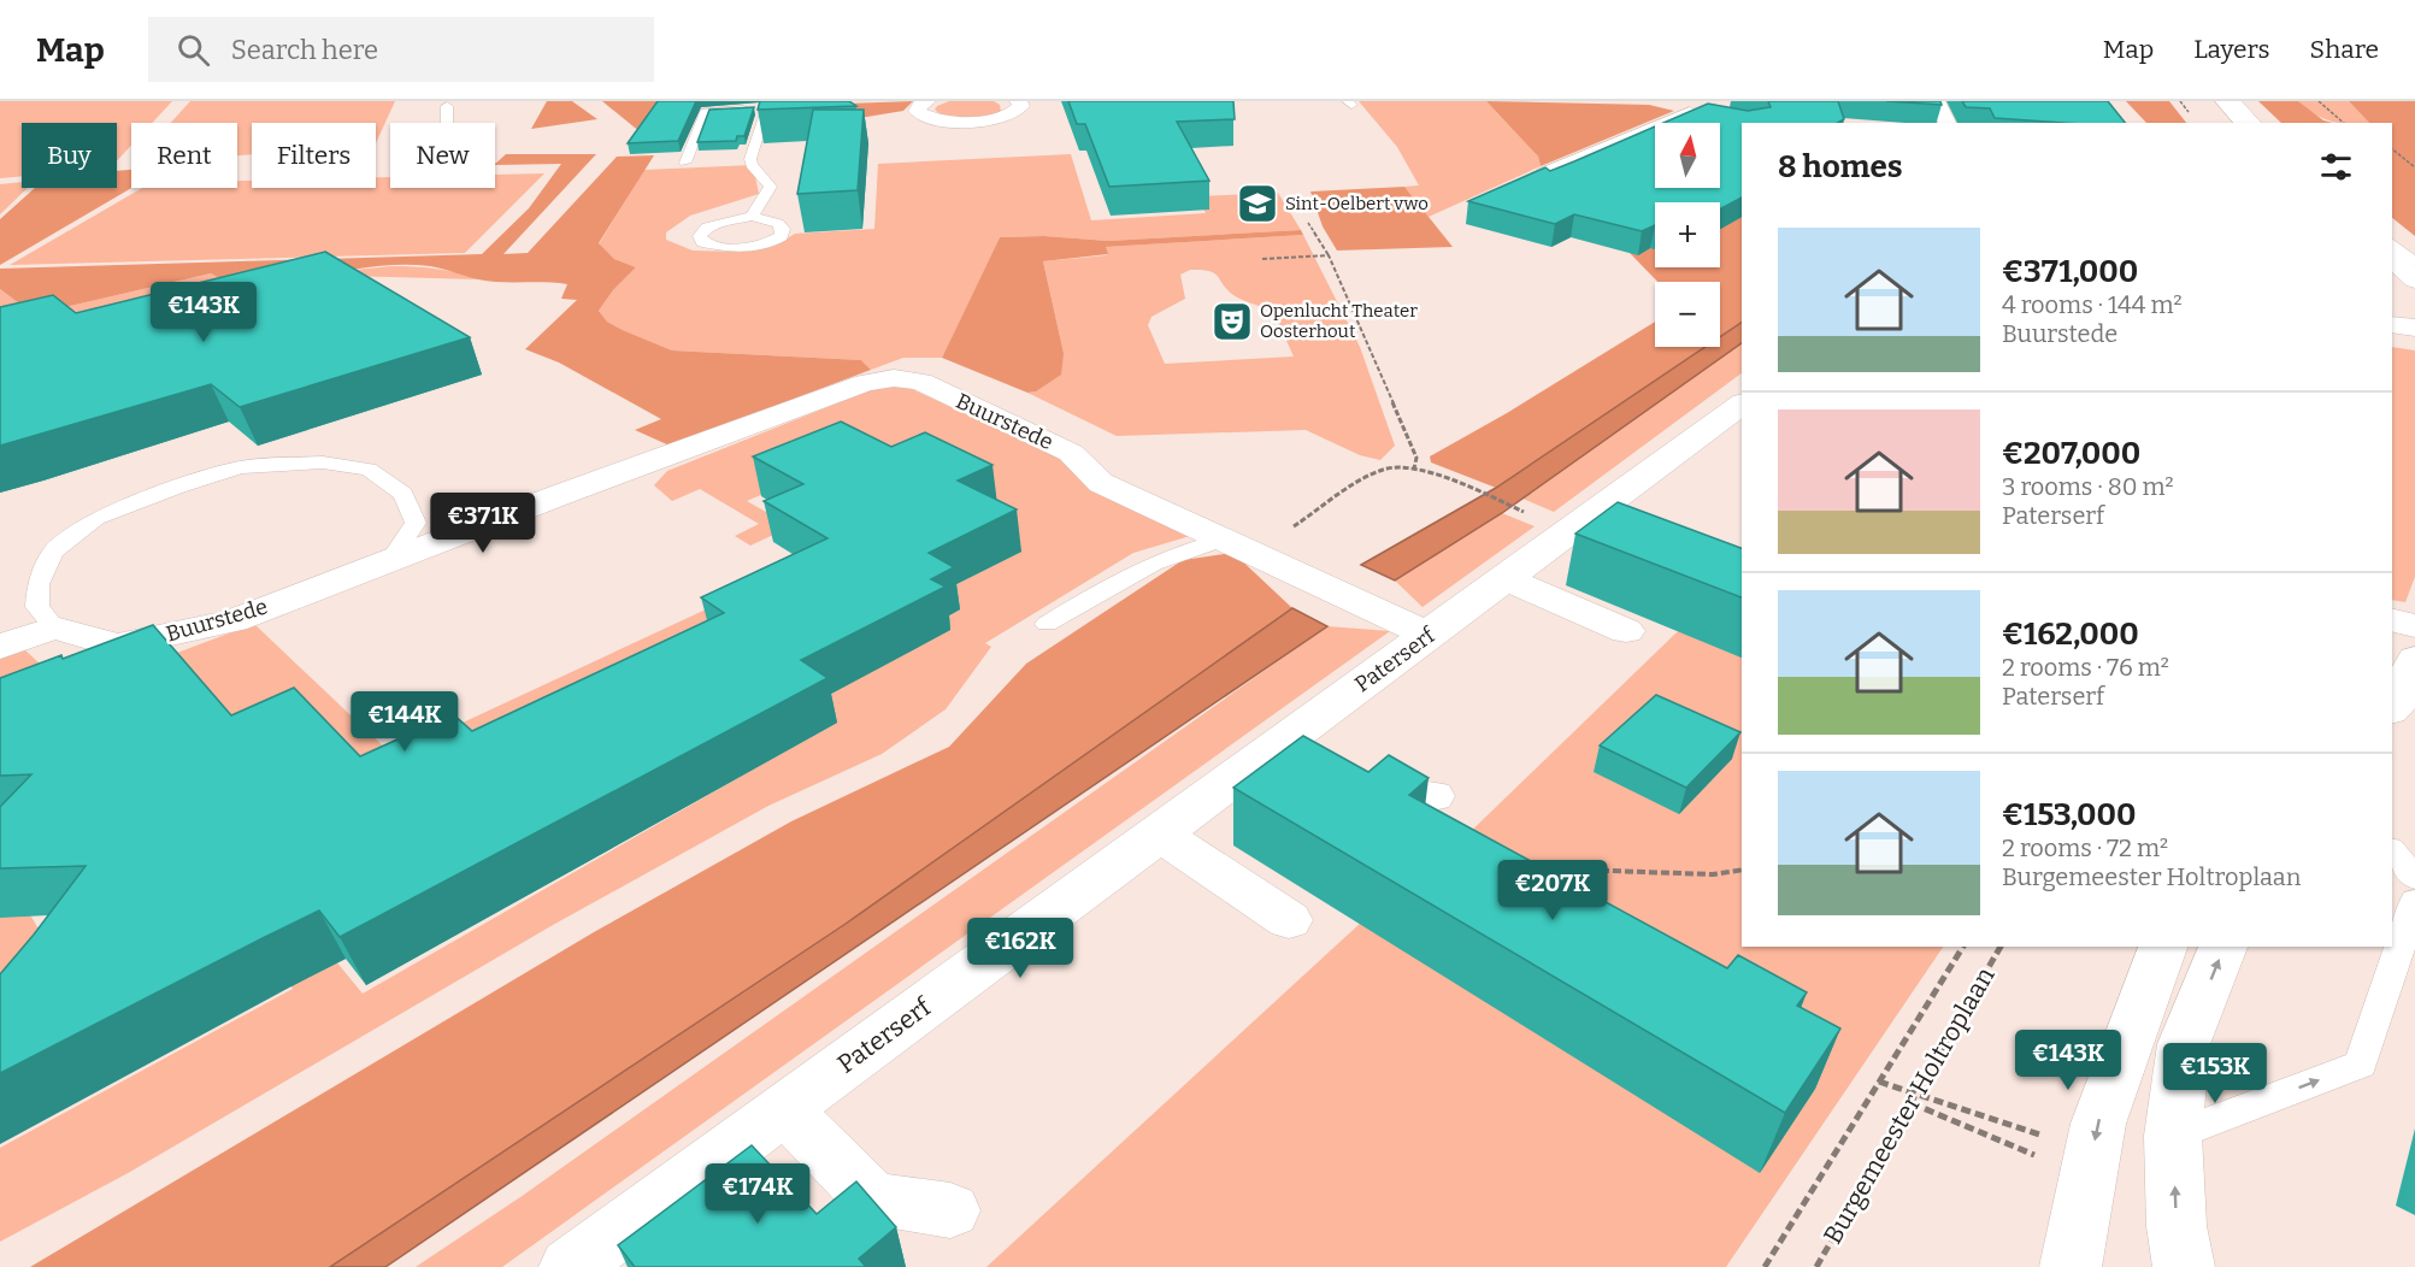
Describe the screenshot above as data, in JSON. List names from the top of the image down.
{
  "streets": {
    "street": ["Buurstede", "Paterserf"],
    "path": ["Burgemeester Holtroplaan"]
  },
  "crossings": [
    ["Buurstede", "Paterserf"]
  ],
  "places": {
    "school or university": ["Sint-Oelbert vwo"],
    "theatre": ["Openlucht Theater Oosterhout"]
  },
  "north": "top",
  "page": {
    "header": "Map",
    "search": "Search here",
    "nav": ["Map", "Layers", "Share"],
    "map_buttons": ["+", "−"],
    "chip": [
      "Buy",
      "Rent",
      "Filters",
      "New"
    ],
    "heading": "8 homes",
    "list": [
      {
        "name": "€371,000",
        "note": "4 rooms · 144 m² · Buurstede"
      },
      {
        "name": "€207,000",
        "note": "3 rooms · 80 m² · Paterserf"
      },
      {
        "name": "€162,000",
        "note": "2 rooms · 76 m² · Paterserf"
      },
      {
        "name": "€153,000",
        "note": "2 rooms · 72 m² · Burgemeester Holtroplaan"
      }
    ],
    "price": [
      "€143K",
      "€371K",
      "€144K",
      "€207K",
      "€162K",
      "€143K",
      "€153K",
      "€174K"
    ]
  }
}
